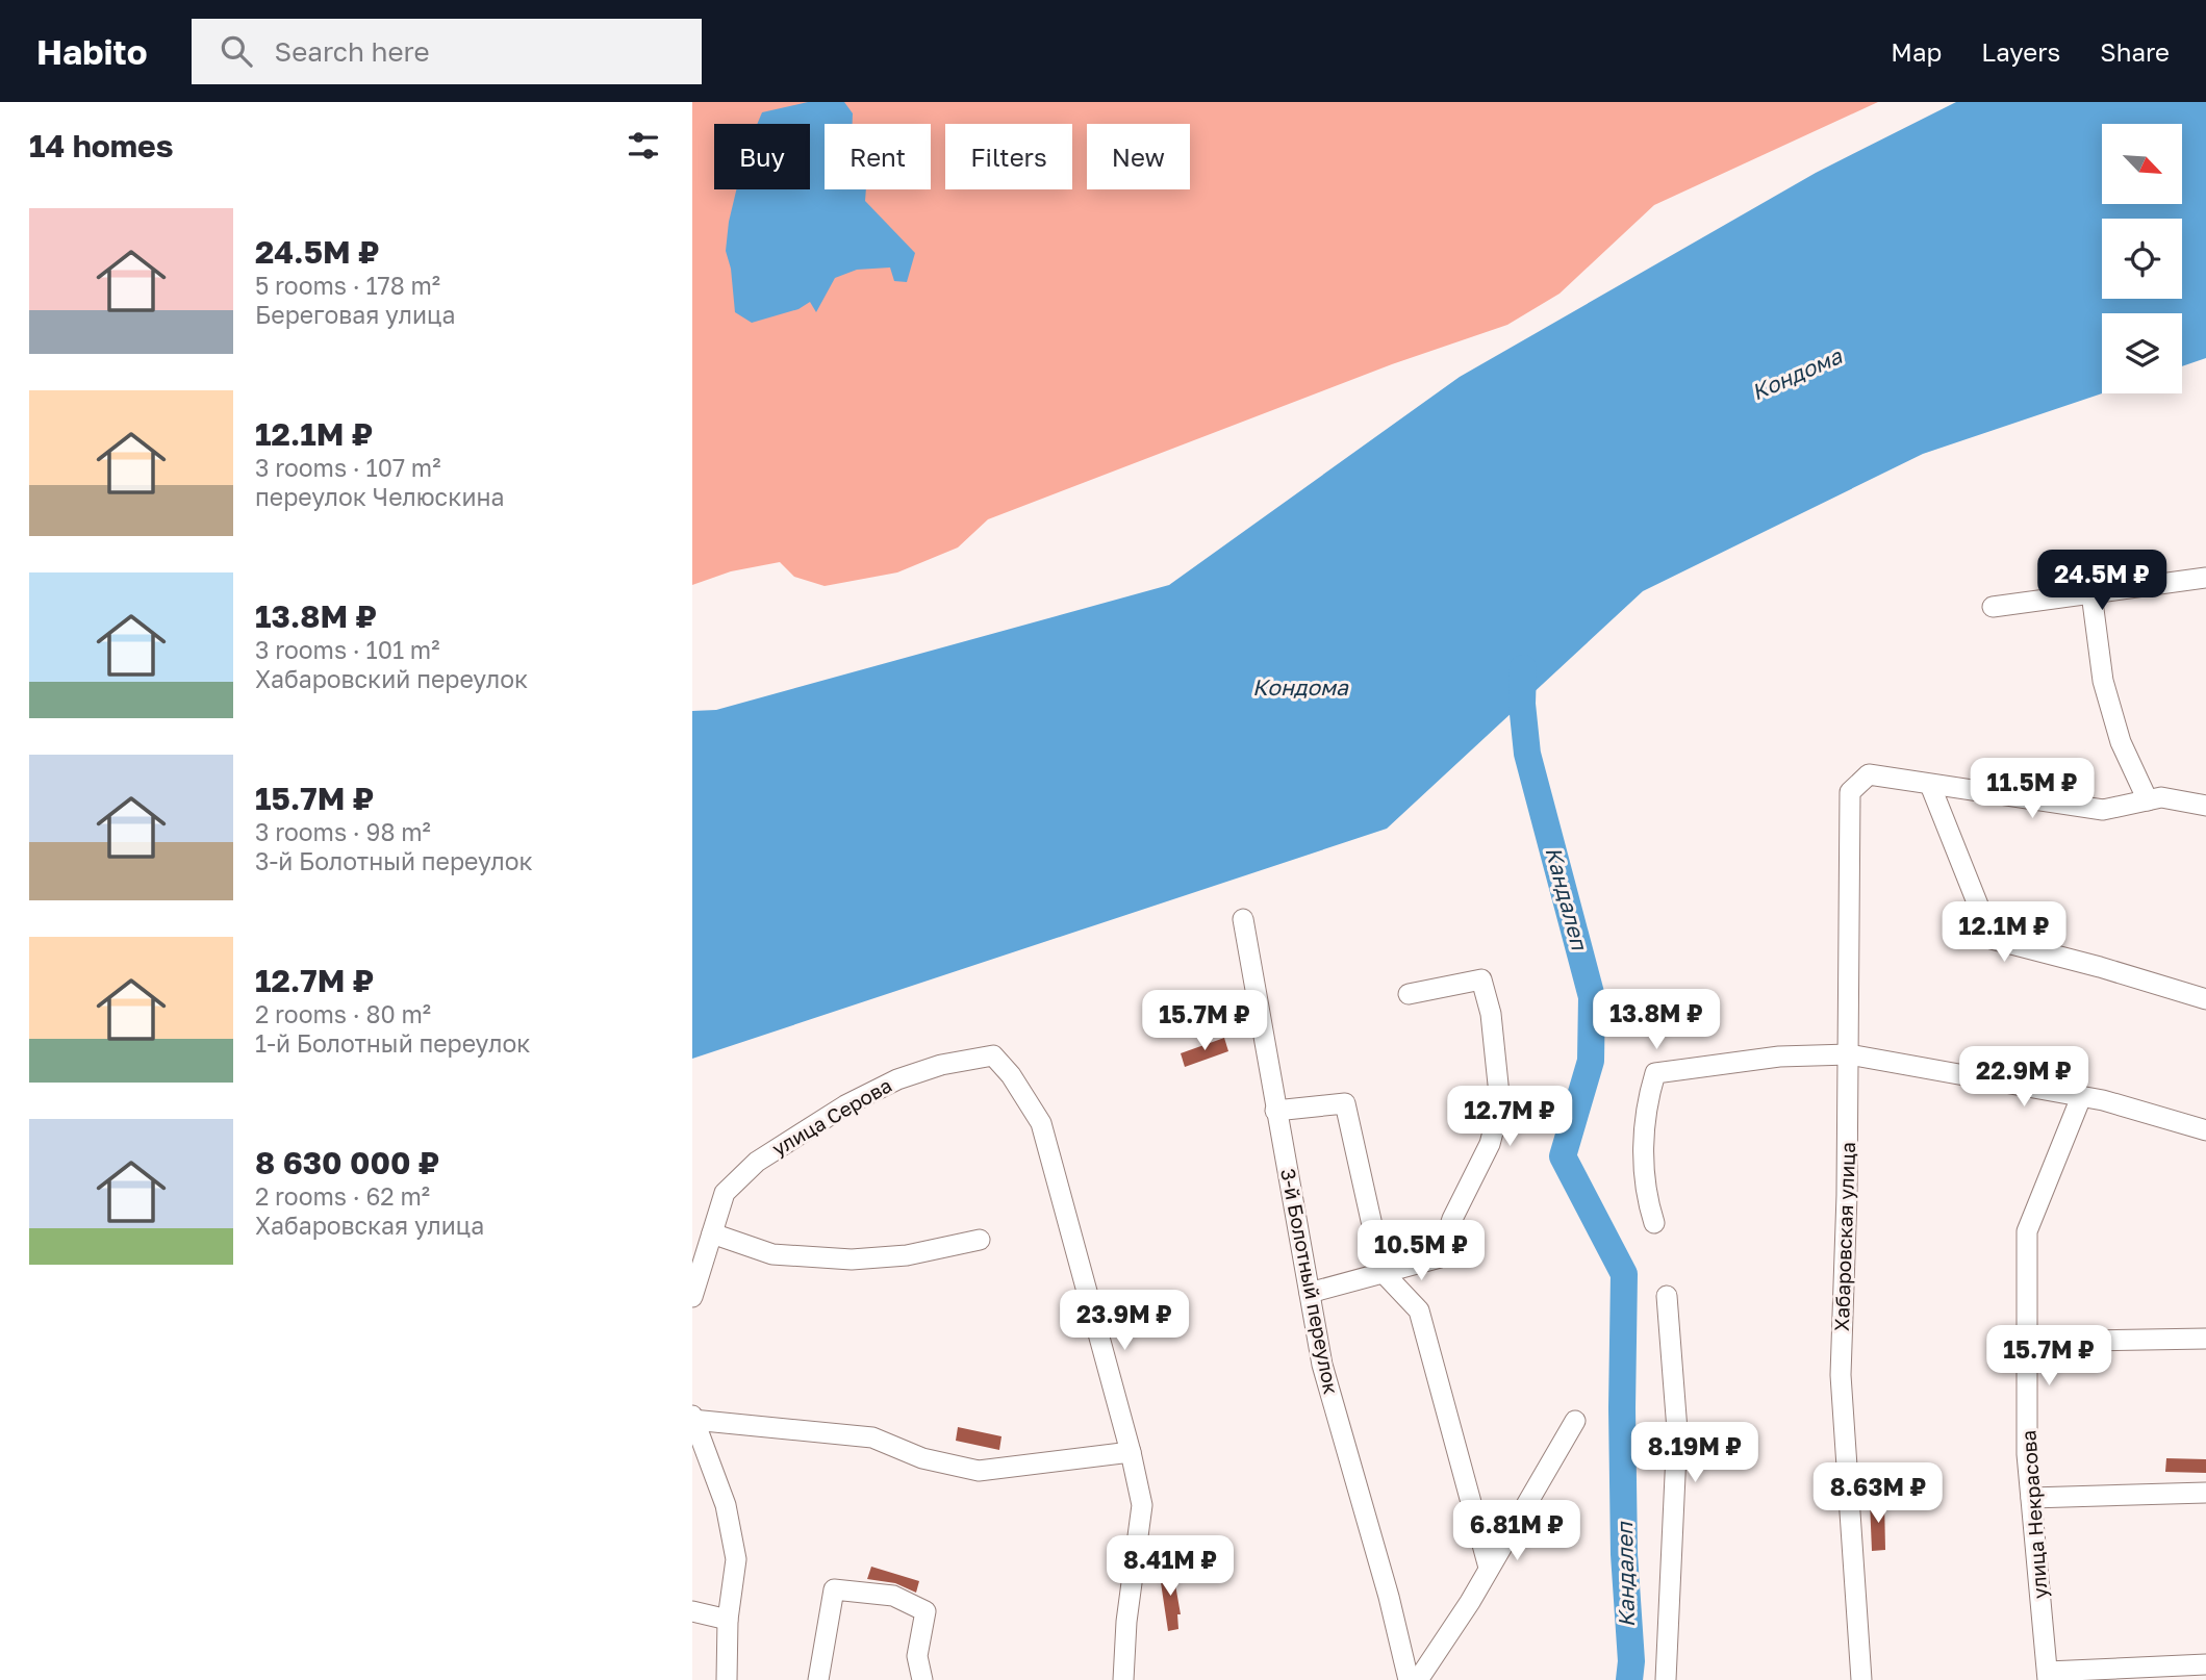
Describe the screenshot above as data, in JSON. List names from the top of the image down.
{
  "streets": {
    "street": [
      "улица Серова",
      "Хабаровская улица",
      "3-й Болотный переулок",
      "улица Некрасова"
    ]
  },
  "water": ["Кондома", "Кандалеп"],
  "north": "bottom right",
  "page": {
    "header": "Habito",
    "search": "Search here",
    "nav": ["Map", "Layers", "Share"],
    "heading": "14 homes",
    "chip": [
      "Buy",
      "Rent",
      "Filters",
      "New"
    ],
    "list": [
      {
        "name": "24.5M ₽",
        "note": "5 rooms · 178 m² · Береговая улица"
      },
      {
        "name": "12.1M ₽",
        "note": "3 rooms · 107 m² · переулок Челюскина"
      },
      {
        "name": "13.8M ₽",
        "note": "3 rooms · 101 m² · Хабаровский переулок"
      },
      {
        "name": "15.7M ₽",
        "note": "3 rooms · 98 m² · 3-й Болотный переулок"
      },
      {
        "name": "12.7M ₽",
        "note": "2 rooms · 80 m² · 1-й Болотный переулок"
      },
      {
        "name": "8 630 000 ₽",
        "note": "2 rooms · 62 m² · Хабаровская улица"
      }
    ],
    "price": [
      "24.5M ₽",
      "11.5M ₽",
      "12.1M ₽",
      "13.8M ₽",
      "15.7M ₽",
      "22.9M ₽",
      "12.7M ₽",
      "10.5M ₽",
      "23.9M ₽",
      "15.7M ₽",
      "8.19M ₽",
      "8.63M ₽",
      "6.81M ₽",
      "8.41M ₽"
    ]
  }
}
